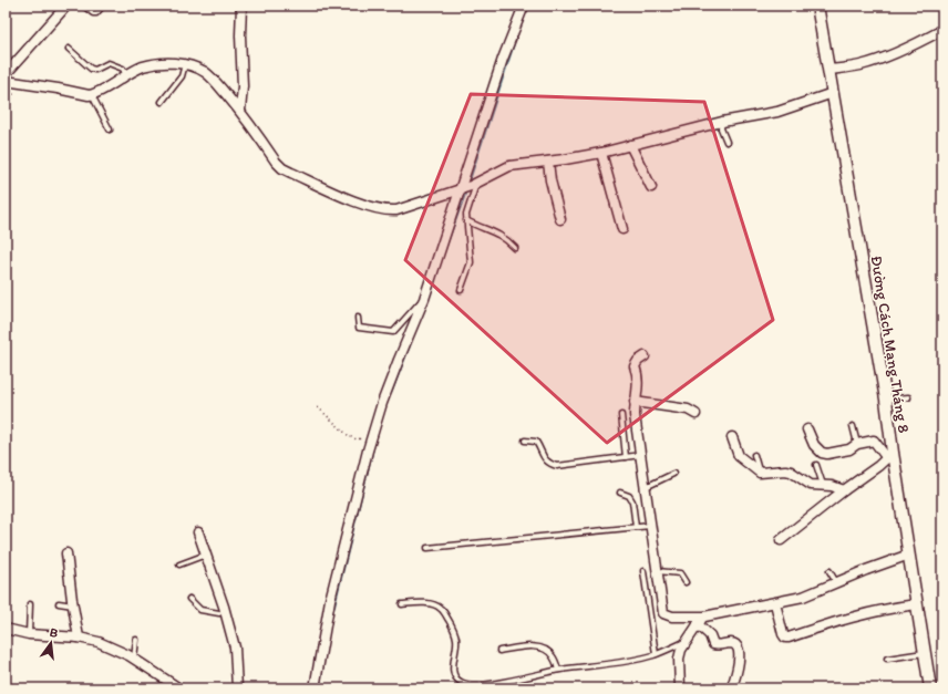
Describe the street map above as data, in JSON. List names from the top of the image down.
{
  "streets": {
    "street": ["Đường Cách Mạng Tháng 8"]
  },
  "north": "top"
}
